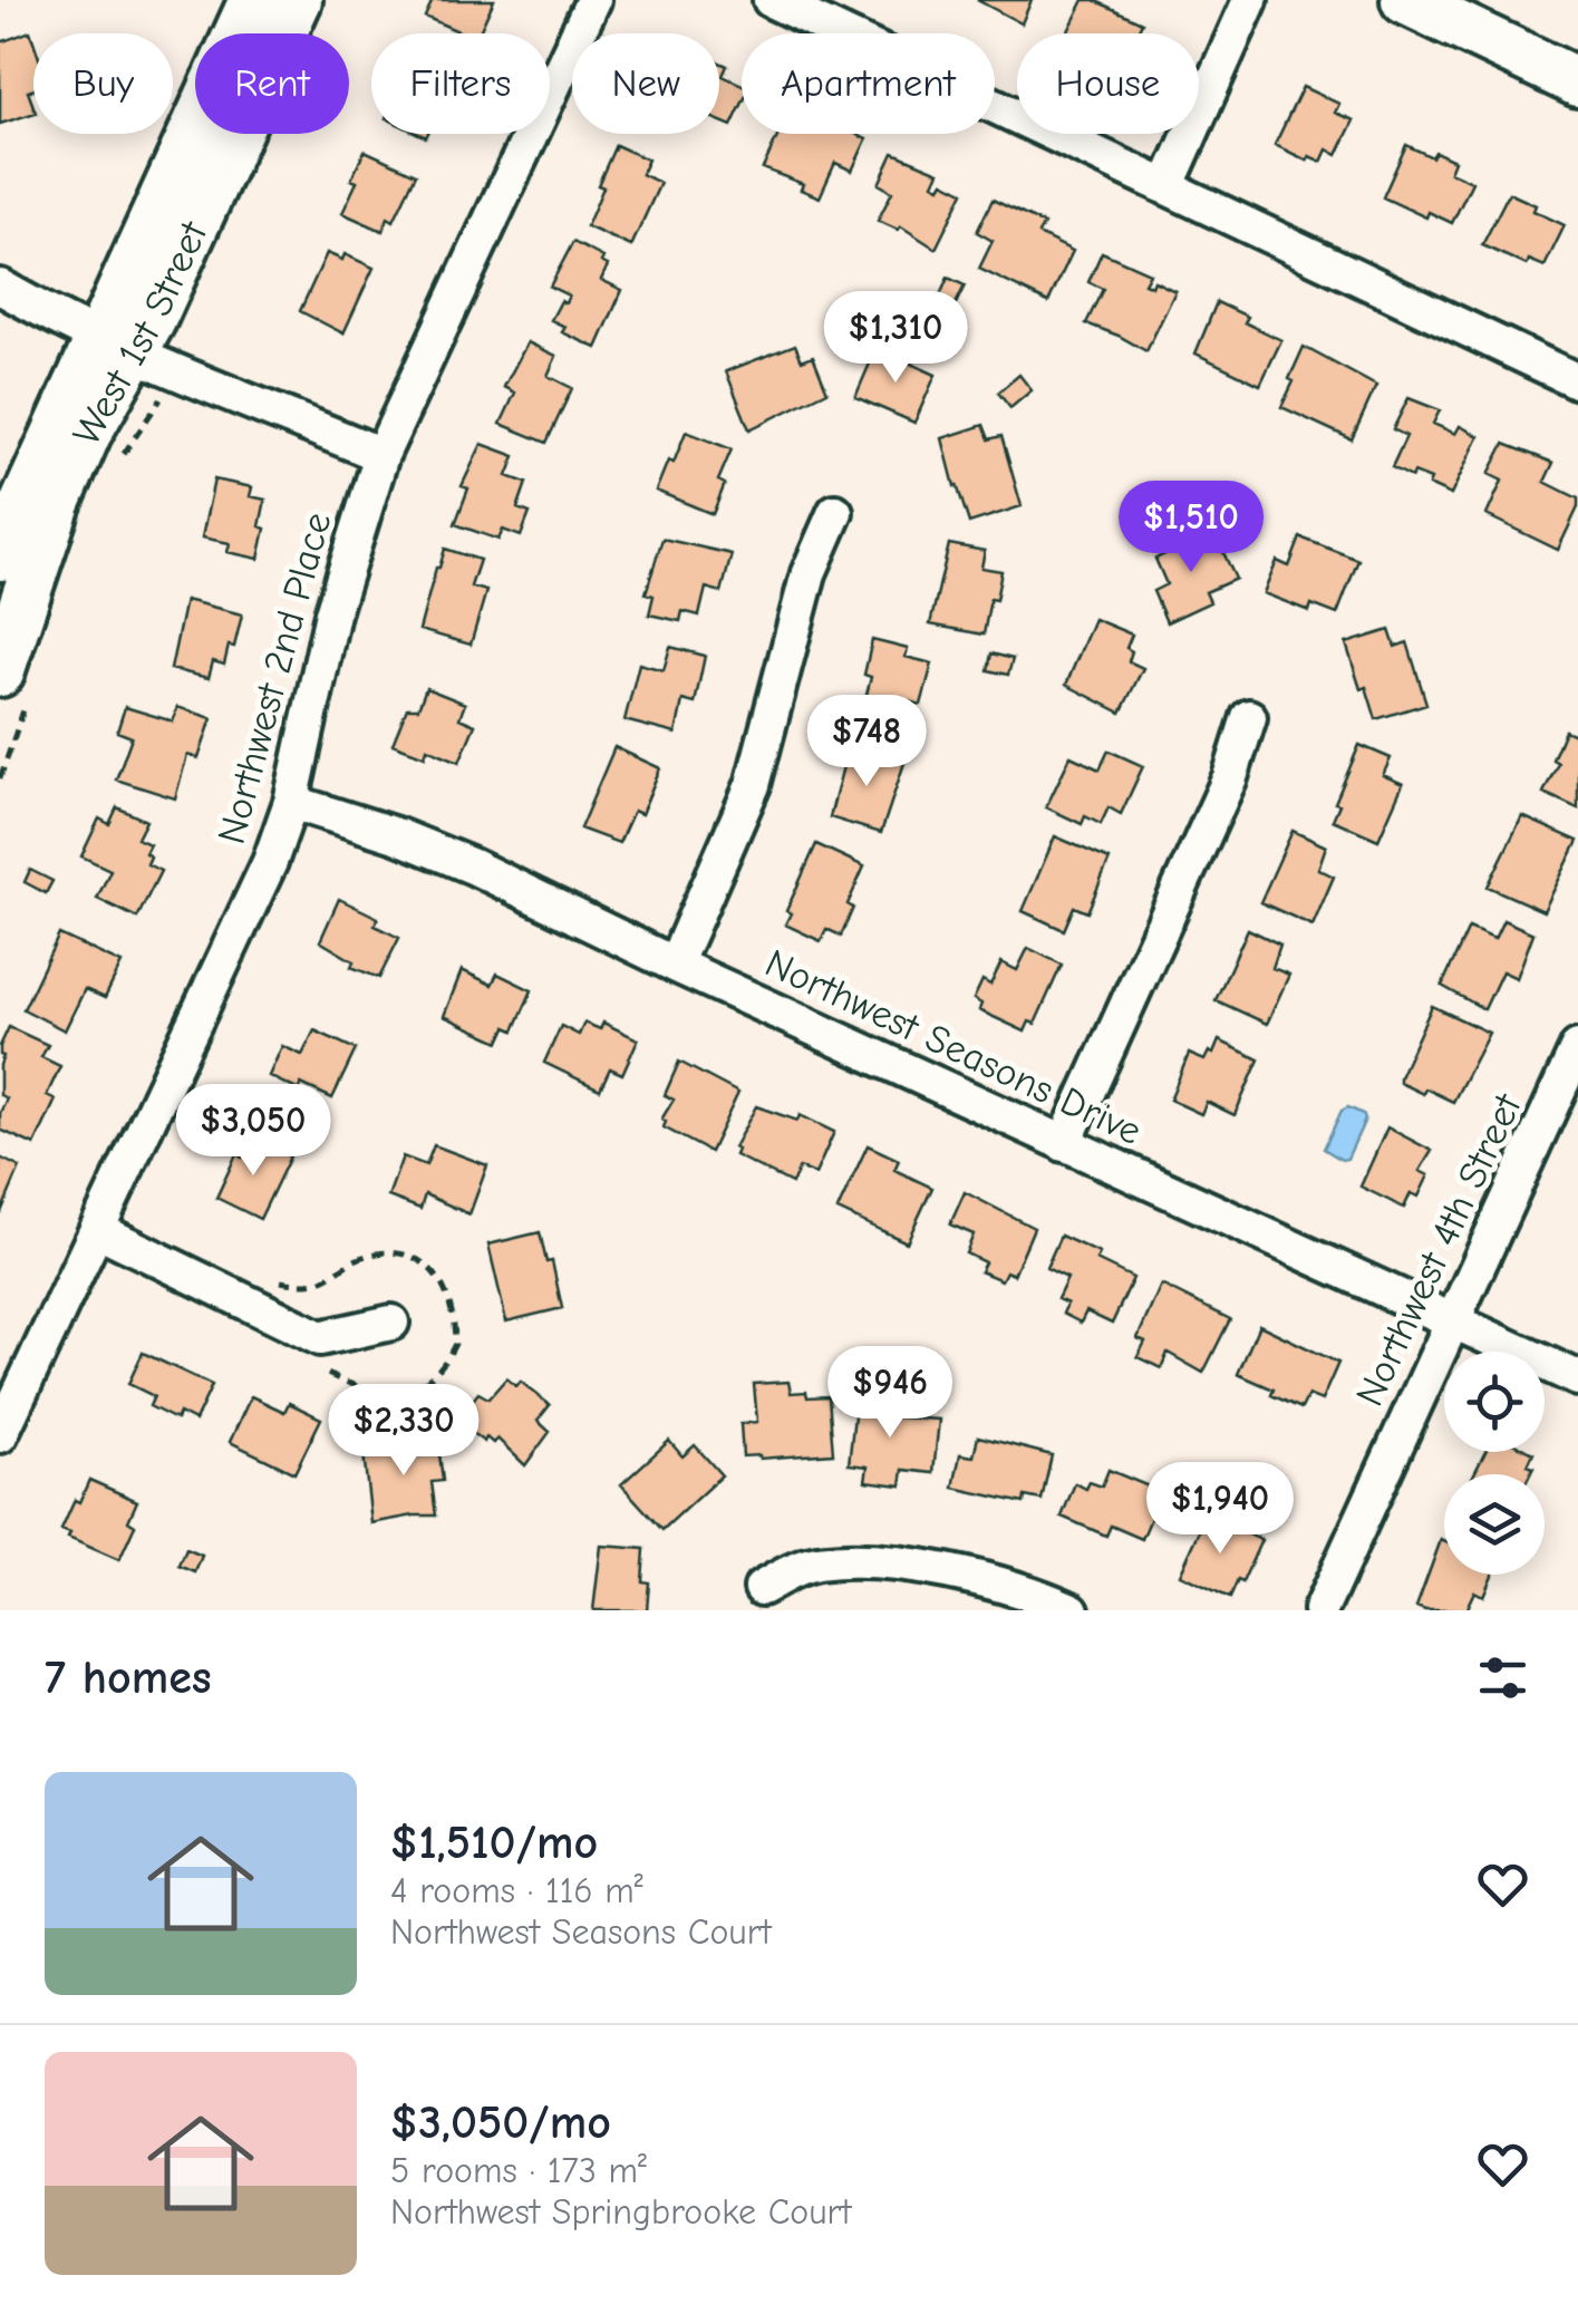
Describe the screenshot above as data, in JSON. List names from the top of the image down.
{
  "streets": {
    "main road": ["West 1st Street"],
    "street": ["Northwest 2nd Place", "Northwest Seasons Drive", "Northwest 4th Street"]
  },
  "crossings": [
    ["Northwest 2nd Place", "Northwest Seasons Drive"],
    ["Northwest Seasons Drive", "Northwest 4th Street"]
  ],
  "page": {
    "chip": [
      "Buy",
      "Rent",
      "Filters",
      "New",
      "Apartment",
      "House"
    ],
    "price": [
      "$1,310",
      "$1,510",
      "$748",
      "$3,050",
      "$946",
      "$2,330",
      "$1,940"
    ],
    "heading": "7 homes",
    "list": [
      {
        "name": "$1,510/mo",
        "note": "4 rooms · 116 m² · Northwest Seasons Court"
      },
      {
        "name": "$3,050/mo",
        "note": "5 rooms · 173 m² · Northwest Springbrooke Court"
      }
    ]
  }
}
